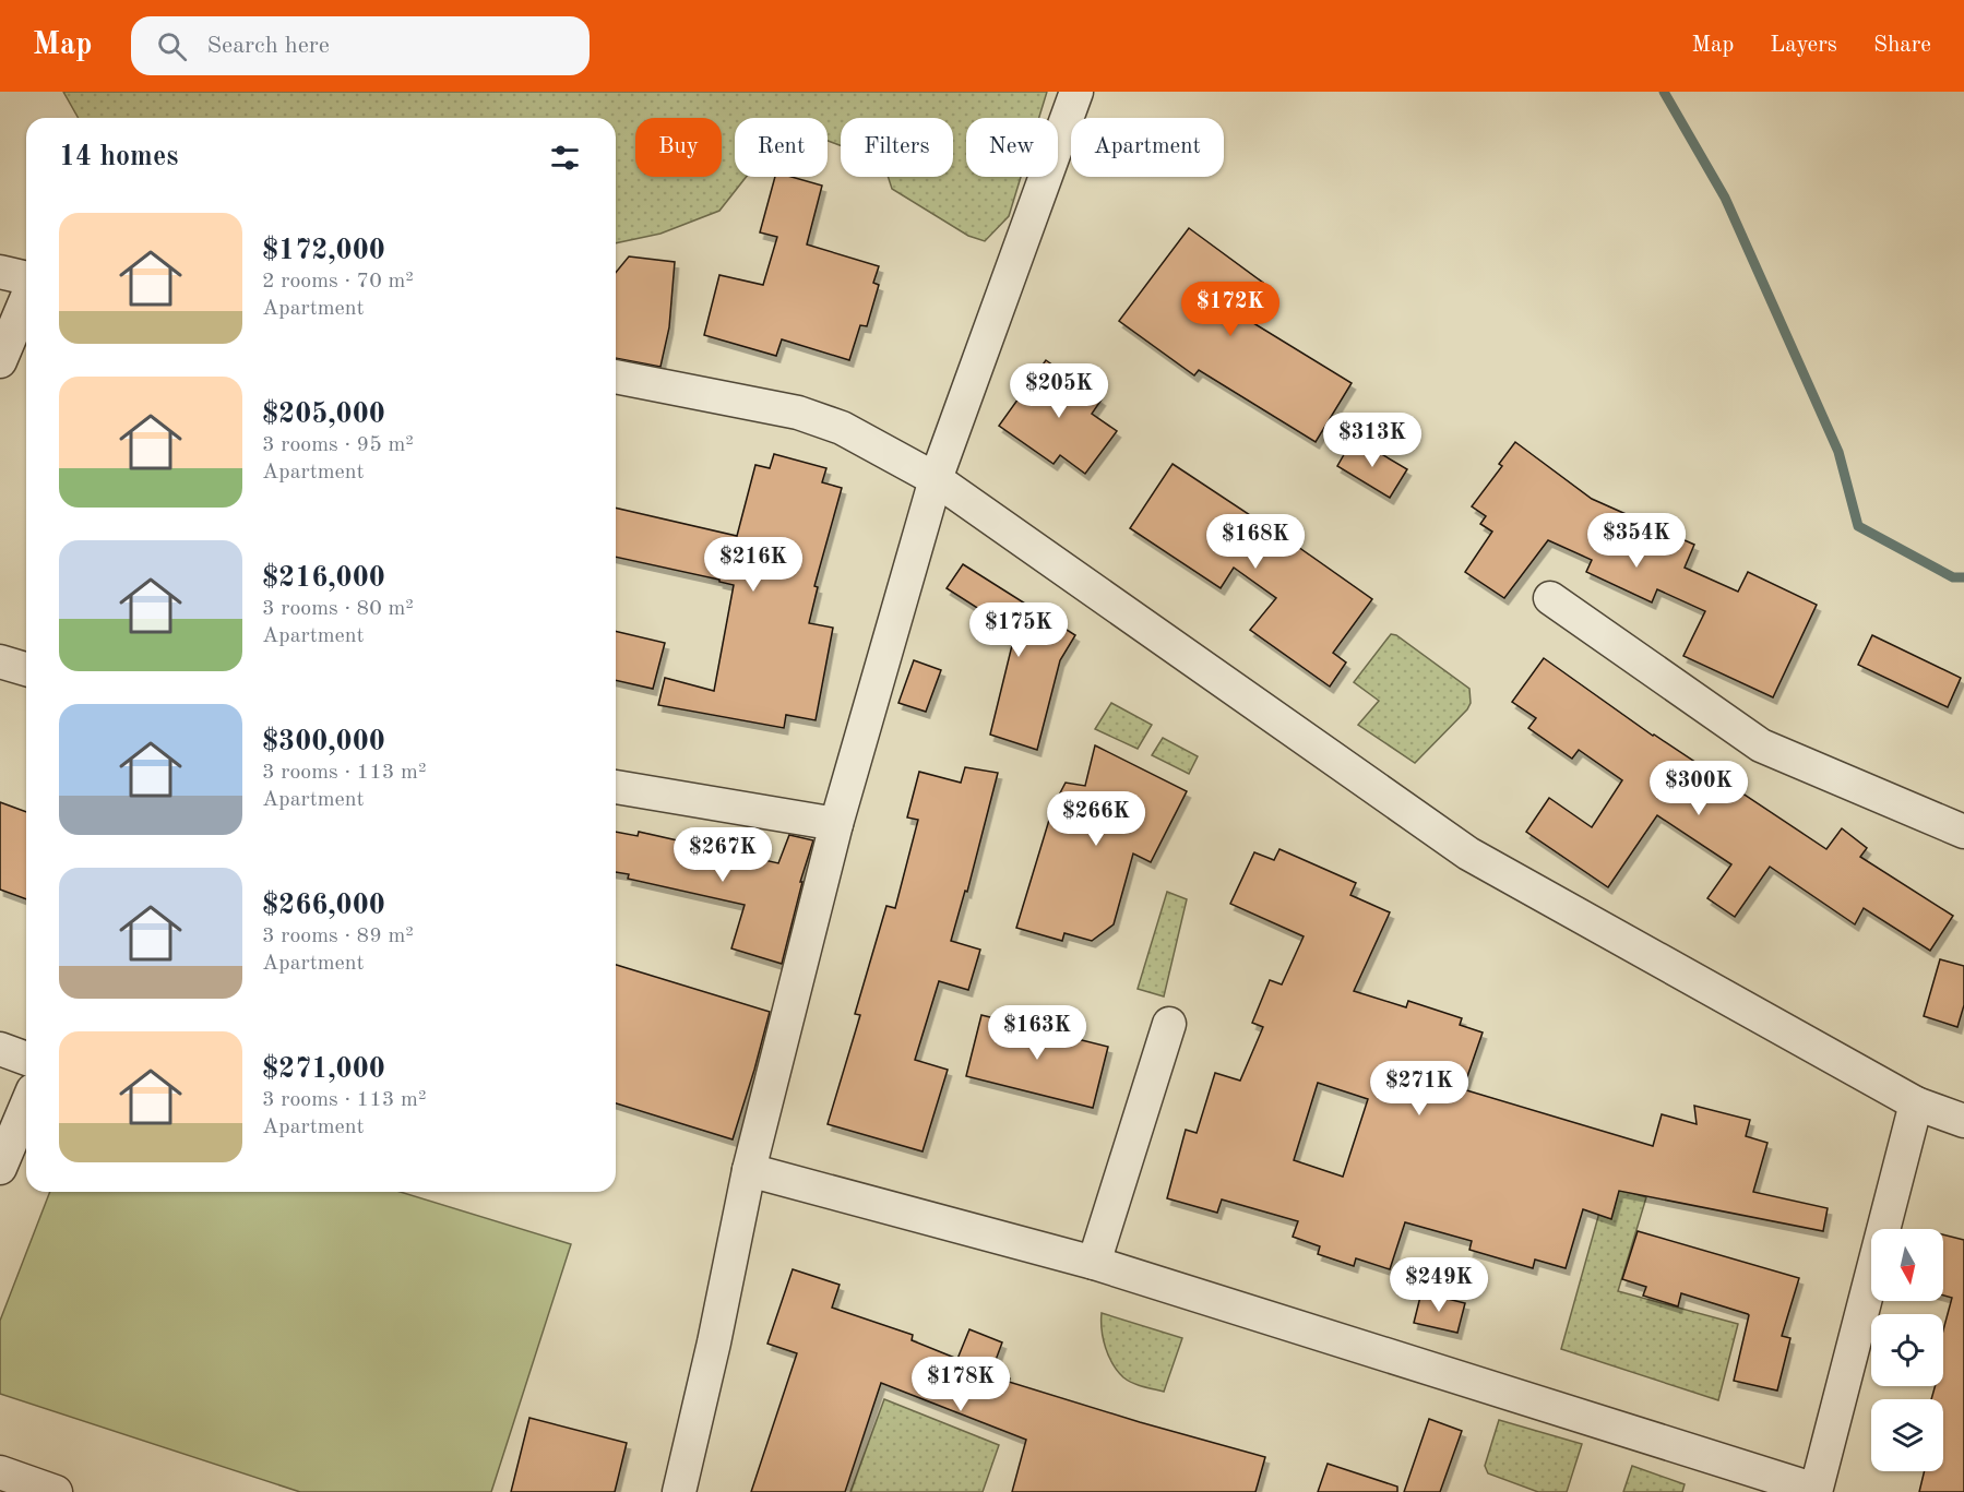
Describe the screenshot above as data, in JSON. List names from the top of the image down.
{
  "north": "bottom",
  "page": {
    "header": "Map",
    "search": "Search here",
    "nav": ["Map", "Layers", "Share"],
    "chip": [
      "Buy",
      "Rent",
      "Filters",
      "New",
      "Apartment"
    ],
    "heading": "14 homes",
    "list": [
      {
        "name": "$172,000",
        "note": "2 rooms · 70 m² · Apartment"
      },
      {
        "name": "$205,000",
        "note": "3 rooms · 95 m² · Apartment"
      },
      {
        "name": "$216,000",
        "note": "3 rooms · 80 m² · Apartment"
      },
      {
        "name": "$300,000",
        "note": "3 rooms · 113 m² · Apartment"
      },
      {
        "name": "$266,000",
        "note": "3 rooms · 89 m² · Apartment"
      },
      {
        "name": "$271,000",
        "note": "3 rooms · 113 m² · Apartment"
      }
    ],
    "price": [
      "$172K",
      "$205K",
      "$313K",
      "$354K",
      "$168K",
      "$216K",
      "$175K",
      "$300K",
      "$266K",
      "$267K",
      "$163K",
      "$271K",
      "$249K",
      "$178K"
    ]
  }
}
